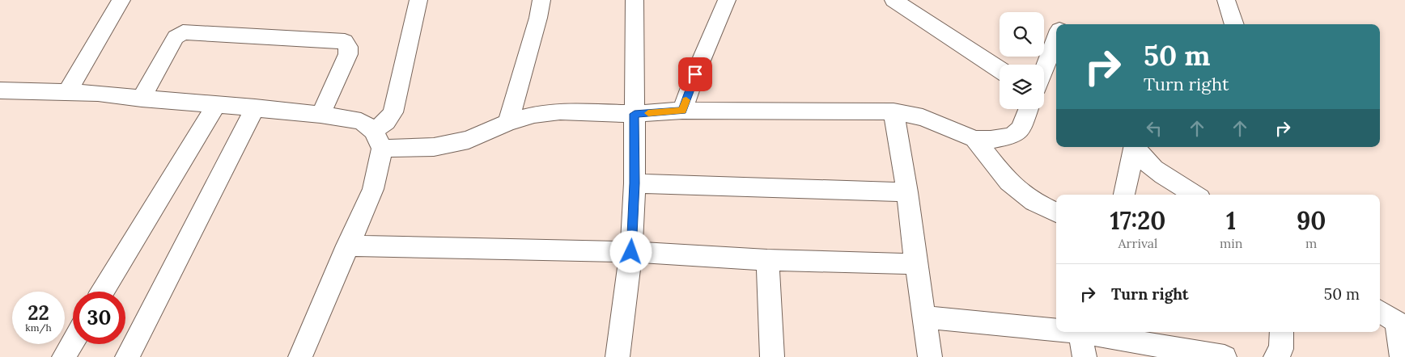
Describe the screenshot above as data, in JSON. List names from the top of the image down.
{
  "page": {
    "turn": ["50 m", "Turn right"],
    "eta": [
      "17:20",
      "Arrival",
      "1",
      "min",
      "90",
      "m"
    ],
    "list": [
      {
        "name": "Turn right",
        "value": "50 m"
      }
    ],
    "speed": "22 km/h",
    "limit": "30"
  }
}
